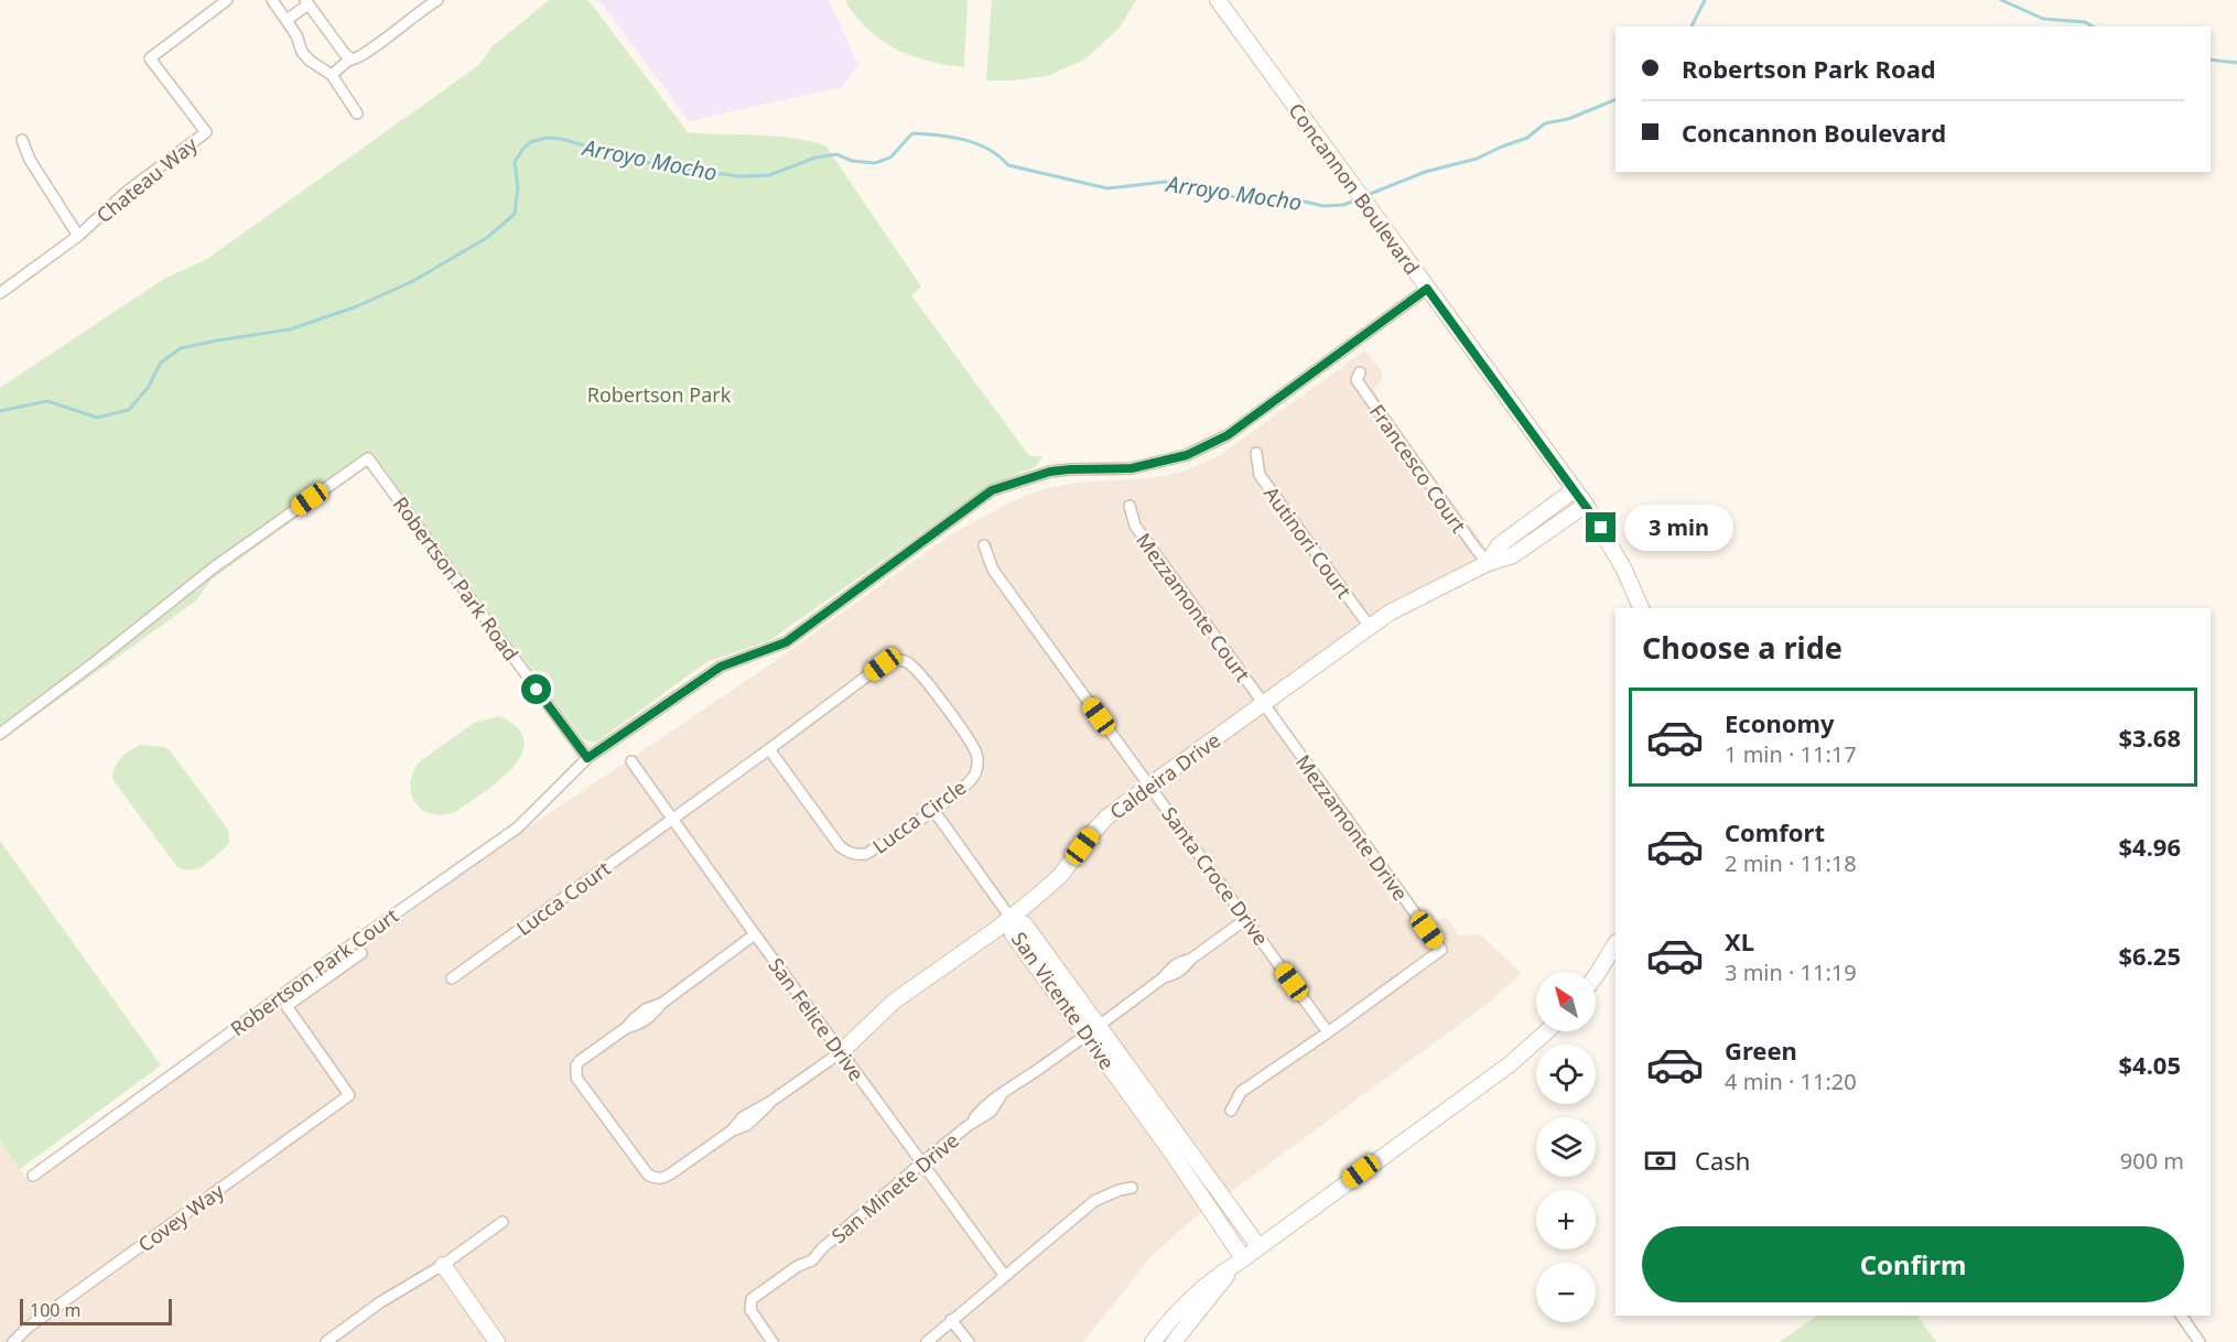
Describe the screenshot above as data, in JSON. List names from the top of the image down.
{
  "streets": {
    "street": [
      "Chateau Way",
      "Concannon Boulevard",
      "Francesco Court",
      "Autinori Court",
      "Robertson Park Road",
      "Mezzamonte Court",
      "Caldeira Drive",
      "Lucca Circle",
      "Mezzamonte Drive",
      "Santa Croce Drive",
      "Lucca Court",
      "Robertson Park Court",
      "San Vicente Drive",
      "San Felice Drive",
      "San Minete Drive",
      "Covey Way"
    ]
  },
  "crossings": [
    ["Concannon Boulevard", "Caldeira Drive"],
    ["Francesco Court", "Caldeira Drive"],
    ["Autinori Court", "Caldeira Drive"],
    ["Robertson Park Road", "Robertson Park Court"],
    ["Mezzamonte Court", "Caldeira Drive"],
    ["Mezzamonte Court", "Mezzamonte Drive"],
    ["Caldeira Drive", "Mezzamonte Drive"],
    ["Caldeira Drive", "Santa Croce Drive"],
    ["Caldeira Drive", "San Vicente Drive"],
    ["Caldeira Drive", "San Felice Drive"],
    ["Lucca Circle", "Lucca Court"],
    ["Lucca Circle", "San Felice Drive"],
    ["Mezzamonte Drive", "Santa Croce Drive"],
    ["Santa Croce Drive", "San Minete Drive"],
    ["Lucca Court", "San Felice Drive"],
    ["San Vicente Drive", "San Minete Drive"],
    ["San Felice Drive", "San Minete Drive"]
  ],
  "water": ["Arroyo Mocho"],
  "parks": ["Robertson Park"],
  "scale_bar": "100 m",
  "north": "top left",
  "page": {
    "banner": ["Robertson Park Road", "Concannon Boulevard"],
    "bubble": "3 min",
    "heading": "Choose a ride",
    "list": [
      {
        "name": "Economy",
        "note": "1 min · 11:17",
        "value": "$3.68"
      },
      {
        "name": "Comfort",
        "note": "2 min · 11:18",
        "value": "$4.96"
      },
      {
        "name": "XL",
        "note": "3 min · 11:19",
        "value": "$6.25"
      },
      {
        "name": "Green",
        "note": "4 min · 11:20",
        "value": "$4.05"
      }
    ],
    "map_buttons": ["+", "−"],
    "pay": ["Cash", "900 m"],
    "buttons": "Confirm",
    "scale": "100 m"
  }
}
